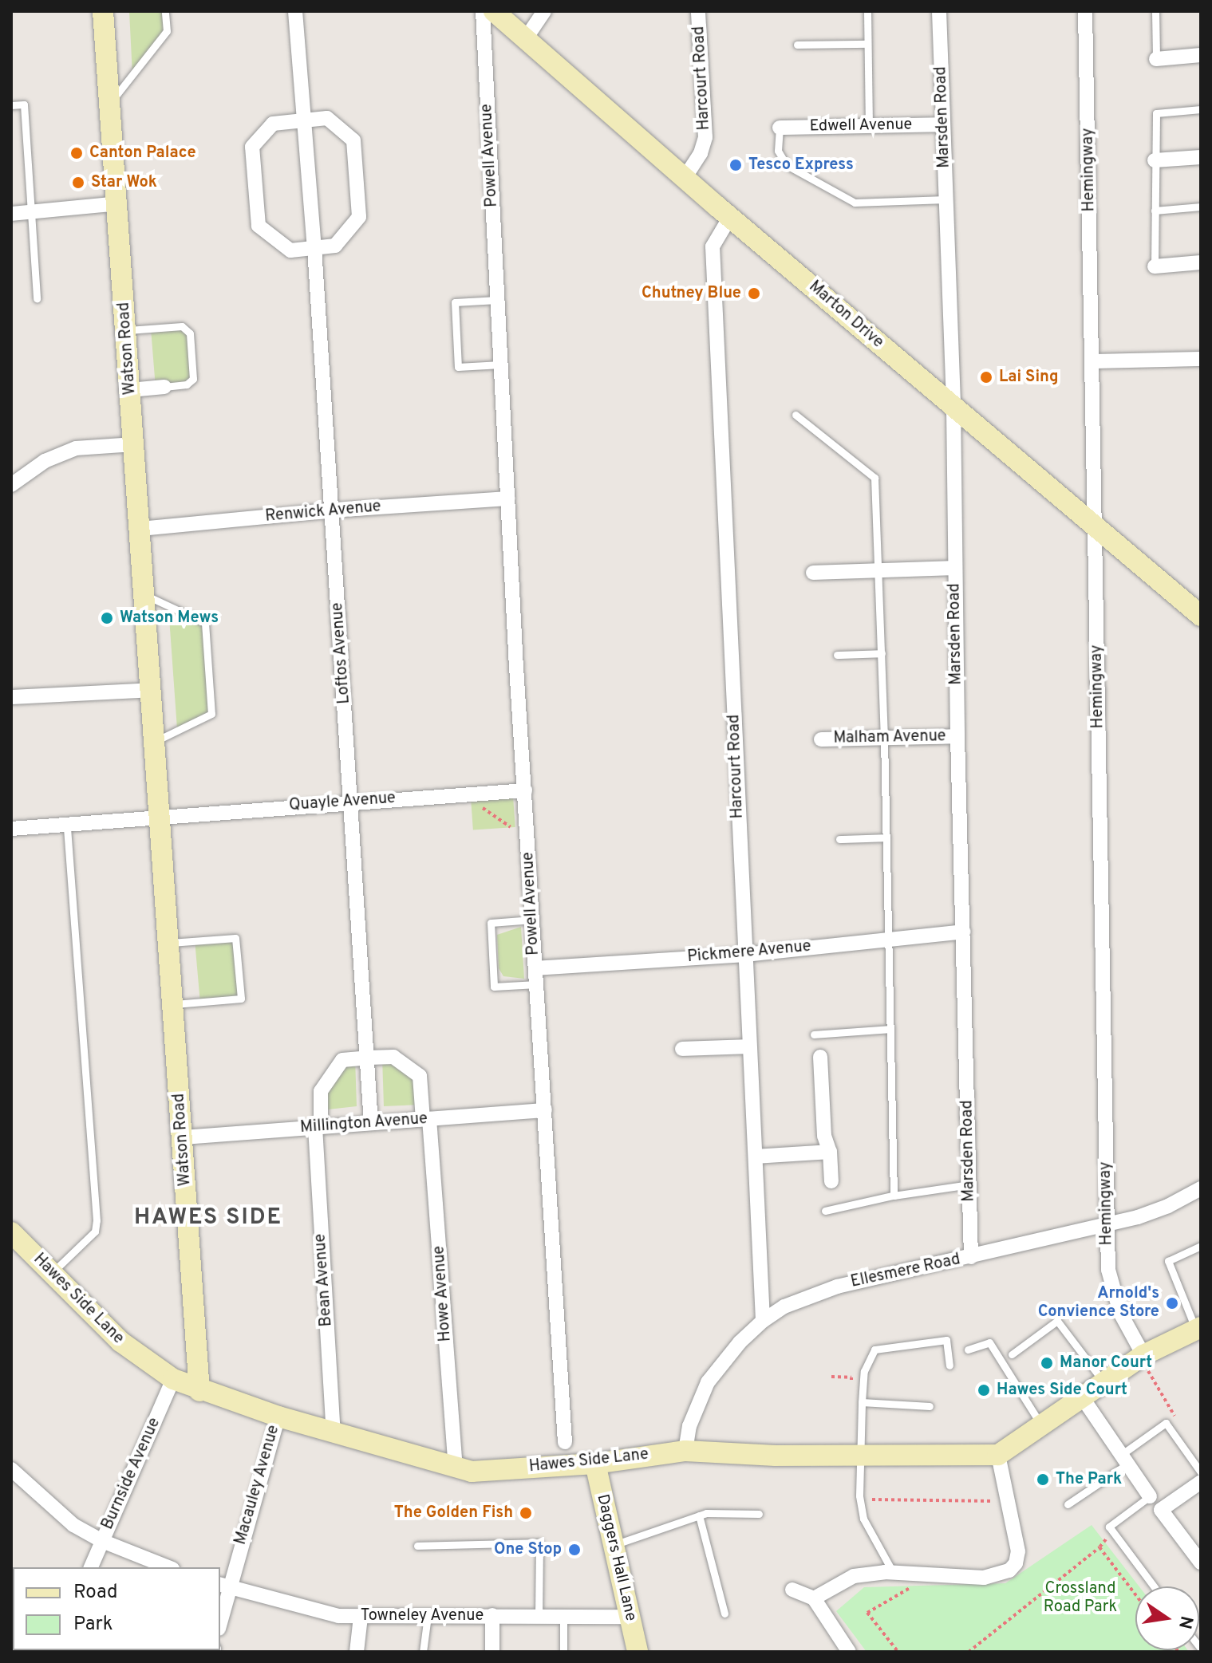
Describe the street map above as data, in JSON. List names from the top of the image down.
{
  "streets": {
    "street": [
      "Harcourt Road",
      "Marsden Road",
      "Edwell Avenue",
      "Powell Avenue",
      "Hemingway",
      "Marton Drive",
      "Watson Road",
      "Renwick Avenue",
      "Loftos Avenue",
      "Malham Avenue",
      "Quayle Avenue",
      "Pickmere Avenue",
      "Millington Avenue",
      "Ellesmere Road",
      "Bean Avenue",
      "Howe Avenue",
      "Hawes Side Lane",
      "Burnside Avenue",
      "Macauley Avenue",
      "Daggers Hall Lane",
      "Towneley Avenue"
    ]
  },
  "crossings": [
    ["Harcourt Road", "Marton Drive"],
    ["Harcourt Road", "Pickmere Avenue"],
    ["Harcourt Road", "Ellesmere Road"],
    ["Marsden Road", "Edwell Avenue"],
    ["Marsden Road", "Marton Drive"],
    ["Marsden Road", "Malham Avenue"],
    ["Marsden Road", "Pickmere Avenue"],
    ["Marsden Road", "Ellesmere Road"],
    ["Powell Avenue", "Renwick Avenue"],
    ["Powell Avenue", "Quayle Avenue"],
    ["Powell Avenue", "Pickmere Avenue"],
    ["Powell Avenue", "Millington Avenue"],
    ["Hemingway", "Marton Drive"],
    ["Hemingway", "Ellesmere Road"],
    ["Watson Road", "Renwick Avenue"],
    ["Watson Road", "Quayle Avenue"],
    ["Watson Road", "Millington Avenue"],
    ["Watson Road", "Hawes Side Lane"],
    ["Renwick Avenue", "Loftos Avenue"],
    ["Loftos Avenue", "Quayle Avenue"],
    ["Loftos Avenue", "Millington Avenue"],
    ["Millington Avenue", "Bean Avenue"],
    ["Millington Avenue", "Howe Avenue"],
    ["Ellesmere Road", "Hawes Side Lane"],
    ["Bean Avenue", "Hawes Side Lane"],
    ["Howe Avenue", "Hawes Side Lane"],
    ["Hawes Side Lane", "Burnside Avenue"],
    ["Hawes Side Lane", "Macauley Avenue"],
    ["Hawes Side Lane", "Daggers Hall Lane"],
    ["Macauley Avenue", "Towneley Avenue"],
    ["Daggers Hall Lane", "Towneley Avenue"]
  ],
  "districts": ["HAWES SIDE"],
  "parks": ["Crossland Road Park"],
  "places": [
    "Canton Palace",
    "Tesco Express",
    "Star Wok",
    "Chutney Blue",
    "Lai Sing",
    "Watson Mews",
    "Arnold's Convience Store",
    "Manor Court",
    "Hawes Side Court",
    "The Park",
    "The Golden Fish",
    "One Stop"
  ],
  "legend": ["Road", "Park"],
  "north": "right"
}
